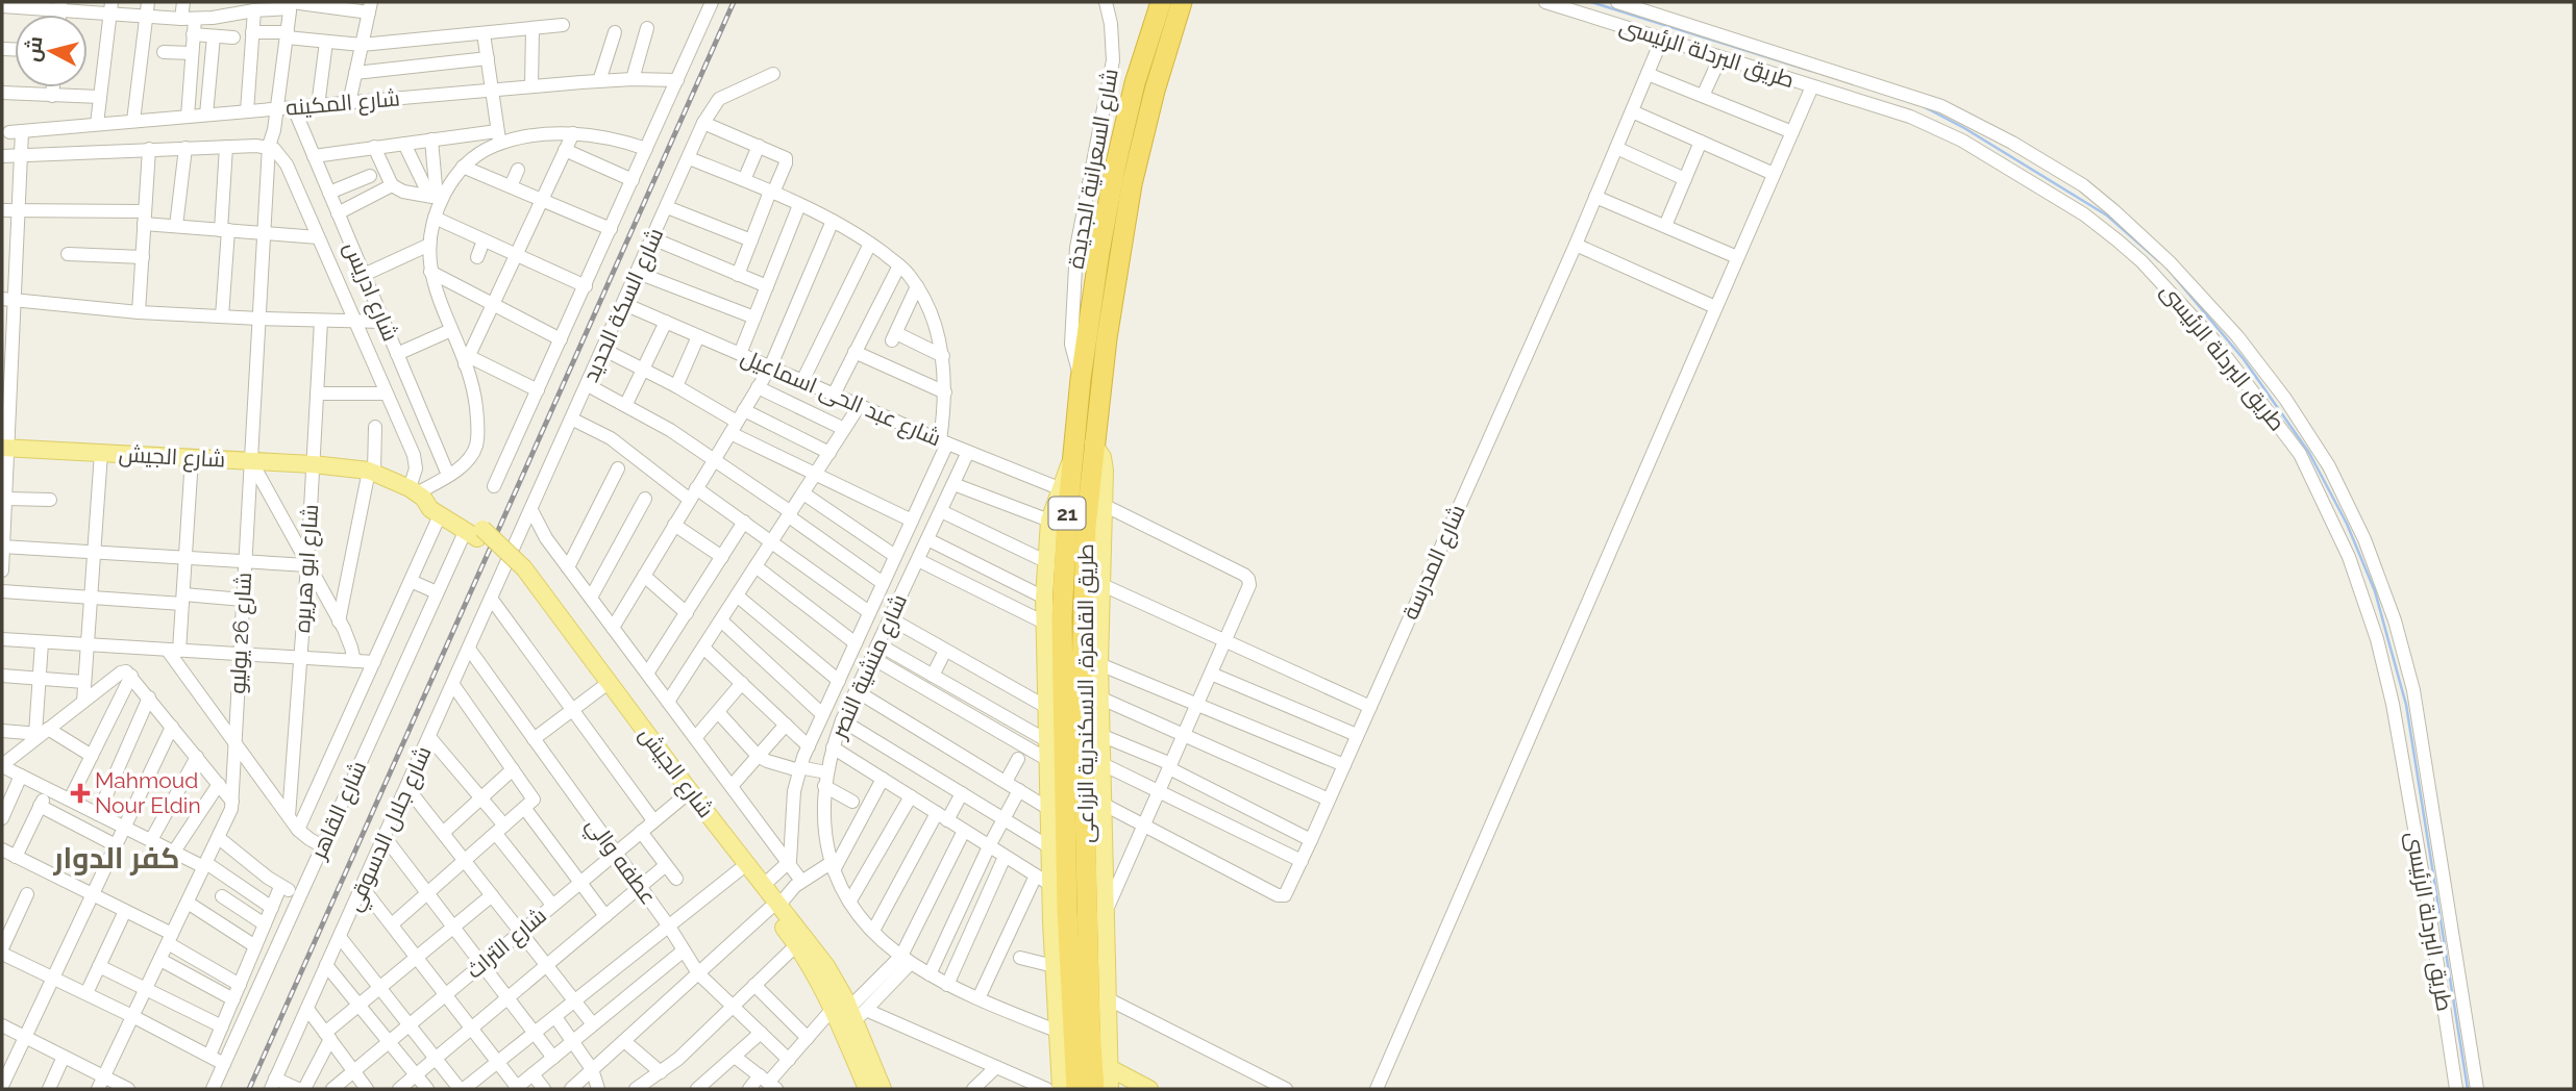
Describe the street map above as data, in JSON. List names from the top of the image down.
{
  "streets": {
    "highway": ["21", "طريق القاهرة, الاسكندرية الزراعى"],
    "main road": ["شارع الجيش"],
    "street": [
      "طريق البردلة الرئيسى",
      "شارع المكينه",
      "شارع السعرانية الجديدة",
      "شارع ادريس",
      "شارع السكة الحديد",
      "شارع عبد الحى اسماعيل",
      "شارع المدرسة",
      "شارع ابو هريره",
      "شارع 26 يوليو",
      "شارع منشية النصر",
      "شارع القاهر",
      "شارع جلال الدسوقي",
      "عطفه والي",
      "شارع التراث"
    ]
  },
  "crossings": [
    ["طريق البردلة الرئيسى", "شارع المدرسة"],
    ["شارع المكينه", "شارع ادريس"],
    ["شارع المكينه", "شارع السكة الحديد"],
    ["شارع المكينه", "شارع 26 يوليو"],
    ["شارع السعرانية الجديدة", "طريق القاهرة, الاسكندرية الزراعى"],
    ["شارع السكة الحديد", "شارع عبد الحى اسماعيل"],
    ["شارع السكة الحديد", "شارع الجيش"],
    ["شارع السكة الحديد", "شارع منشية النصر"],
    ["شارع السكة الحديد", "شارع جلال الدسوقي"],
    ["شارع عبد الحى اسماعيل", "شارع منشية النصر"],
    ["شارع الجيش", "شارع ابو هريره"],
    ["شارع الجيش", "شارع 26 يوليو"],
    ["شارع الجيش", "شارع القاهر"],
    ["شارع الجيش", "شارع جلال الدسوقي"],
    ["شارع الجيش", "شارع التراث"],
    ["شارع منشية النصر", "طريق القاهرة, الاسكندرية الزراعى"],
    ["شارع جلال الدسوقي", "عطفه والي"],
    ["عطفه والي", "شارع التراث"]
  ],
  "districts": ["كفر الدوار"],
  "places": {
    "health": ["Mahmoud Nour Eldin"]
  },
  "north": "left"
}
